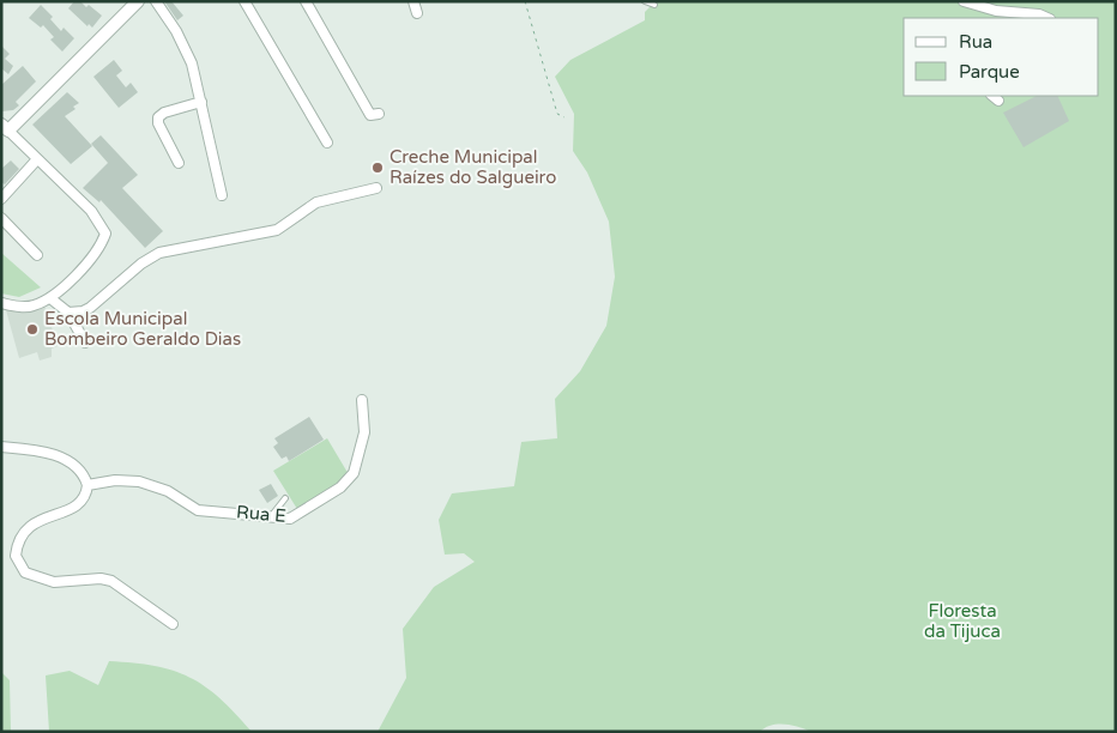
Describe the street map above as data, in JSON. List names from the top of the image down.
{
  "streets": {
    "street": ["Rua E"]
  },
  "parks": ["Floresta da Tijuca"],
  "places": ["Creche Municipal Raízes do Salgueiro", "Escola Municipal Bombeiro Geraldo Dias"],
  "legend": ["Rua", "Parque"]
}
